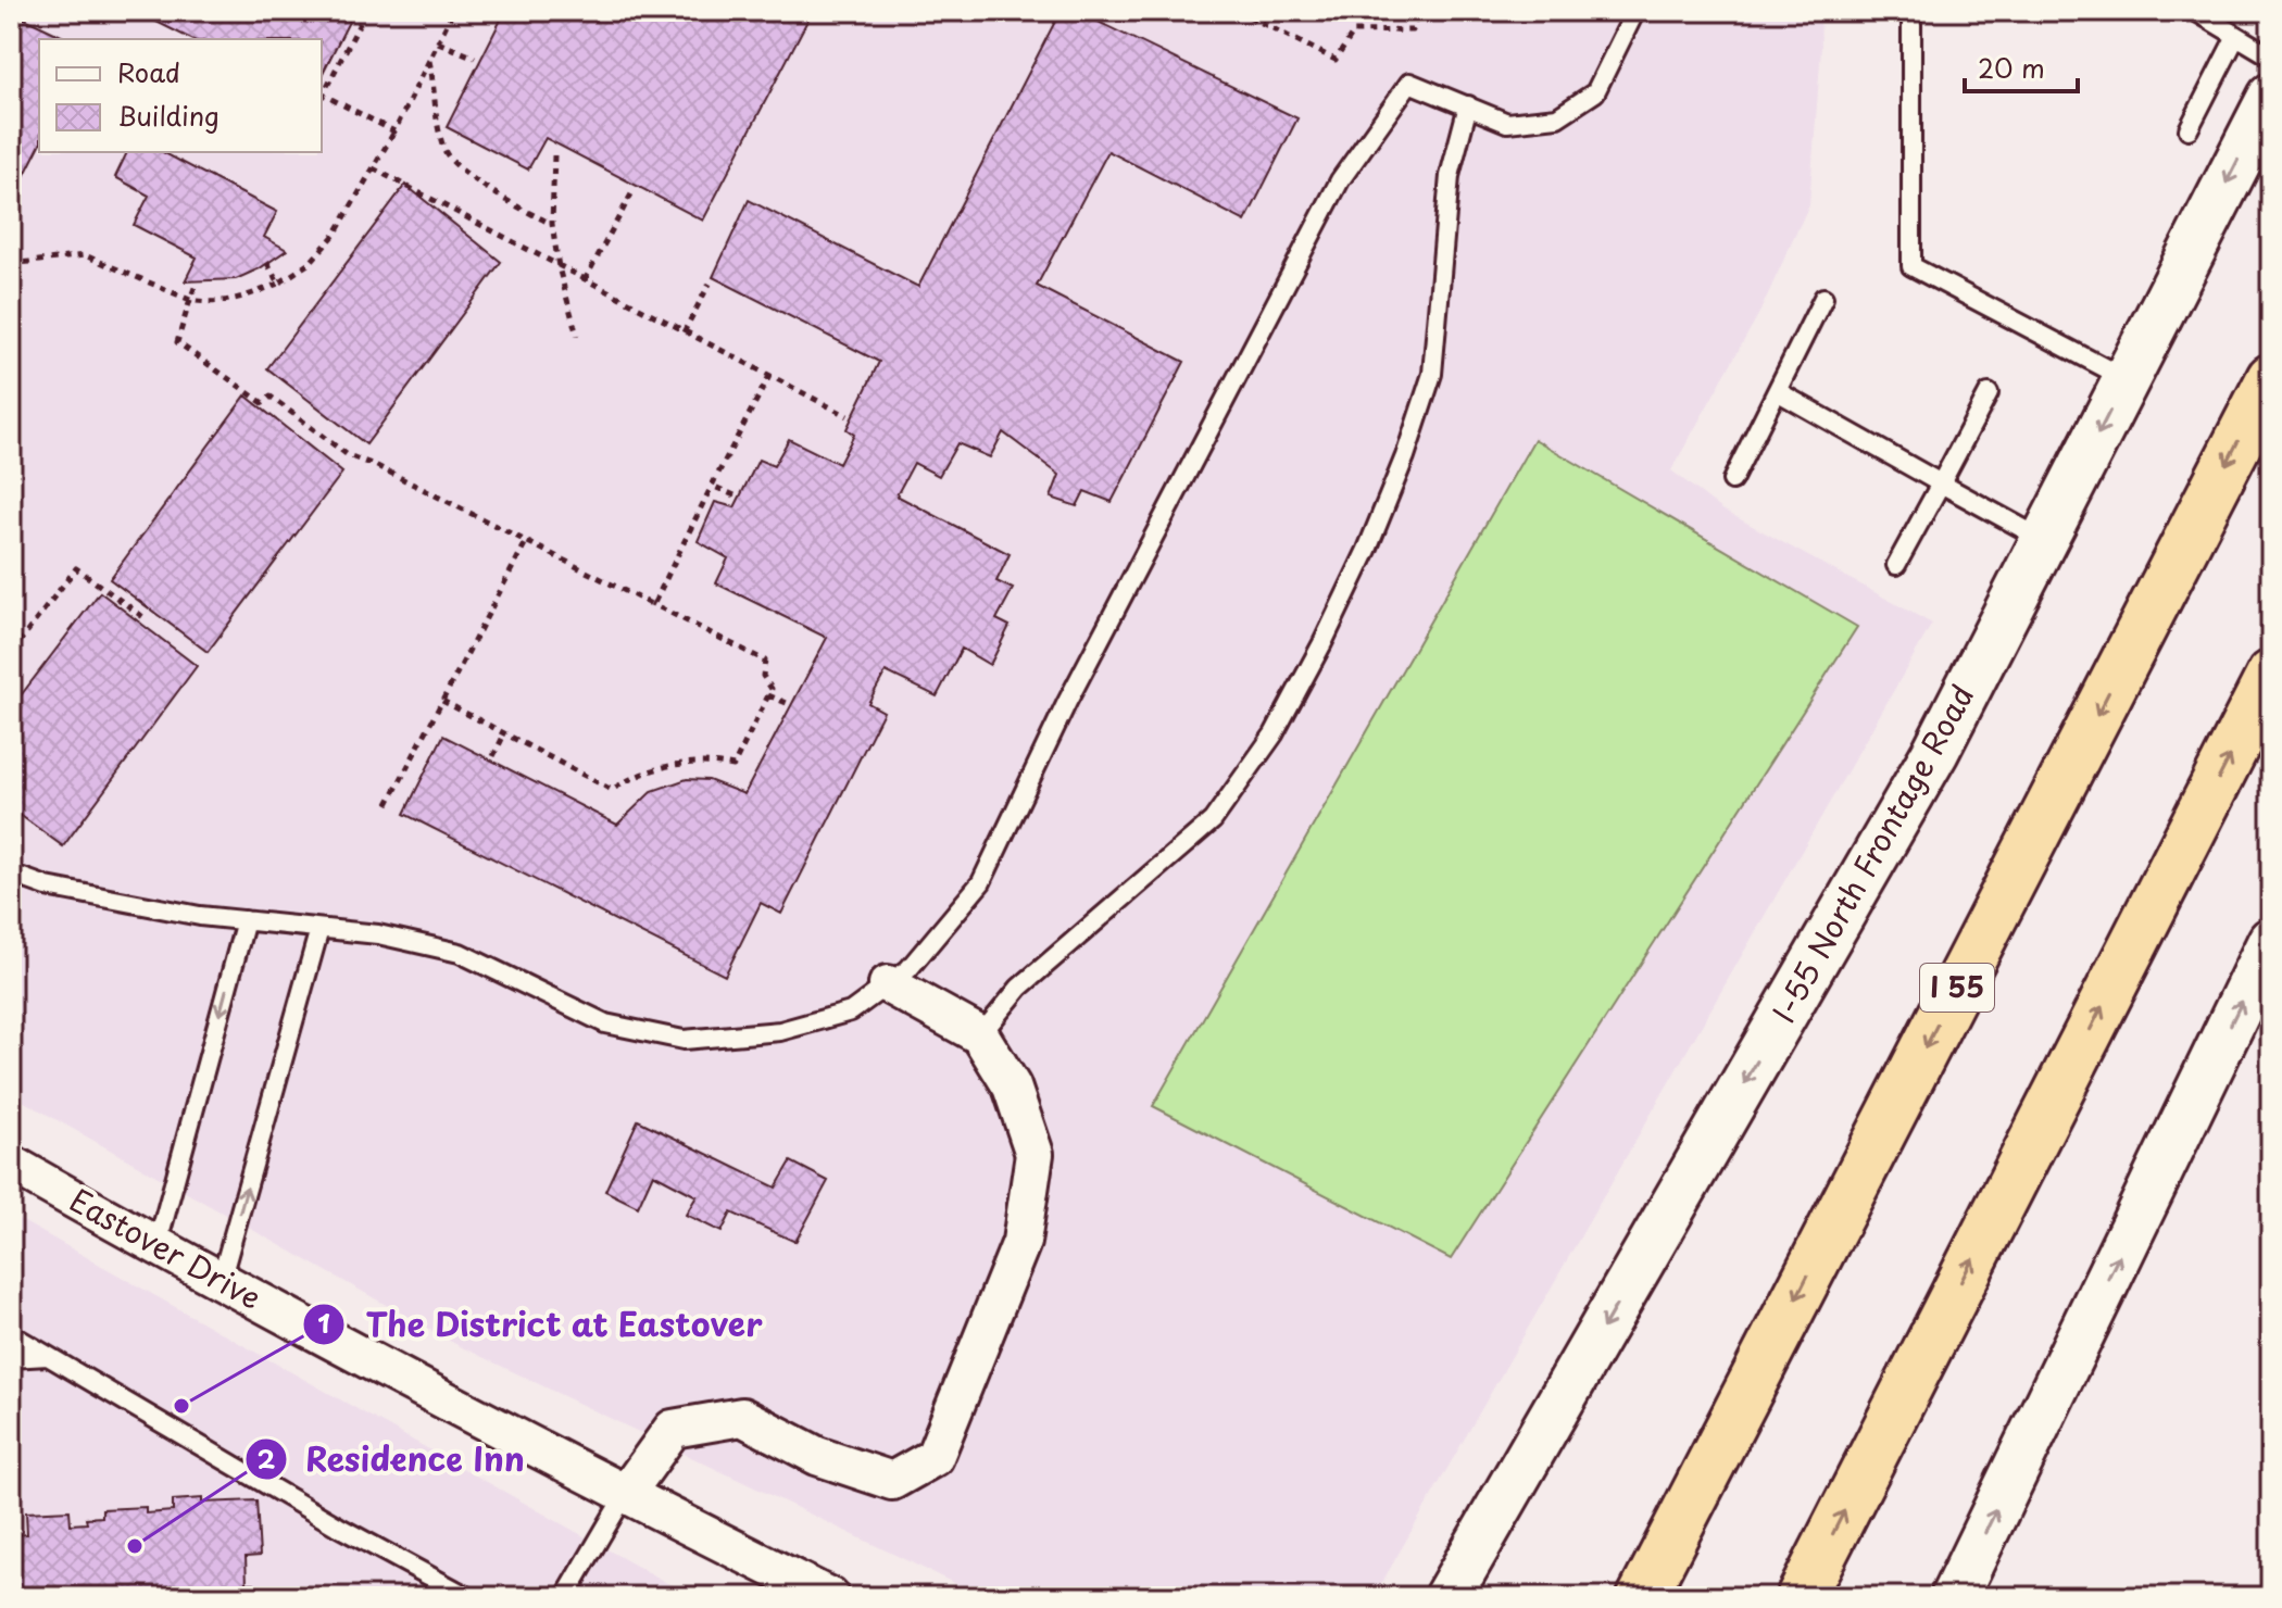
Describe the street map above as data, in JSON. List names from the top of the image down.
{
  "streets": {
    "highway": ["I 55"],
    "street": ["I-55 North Frontage Road", "Eastover Drive"]
  },
  "one_way": ["I-55 North Frontage Road"],
  "places": ["The District at Eastover", "Residence Inn"],
  "legend": ["Road", "Building"],
  "scale_bar": "20 m"
}
